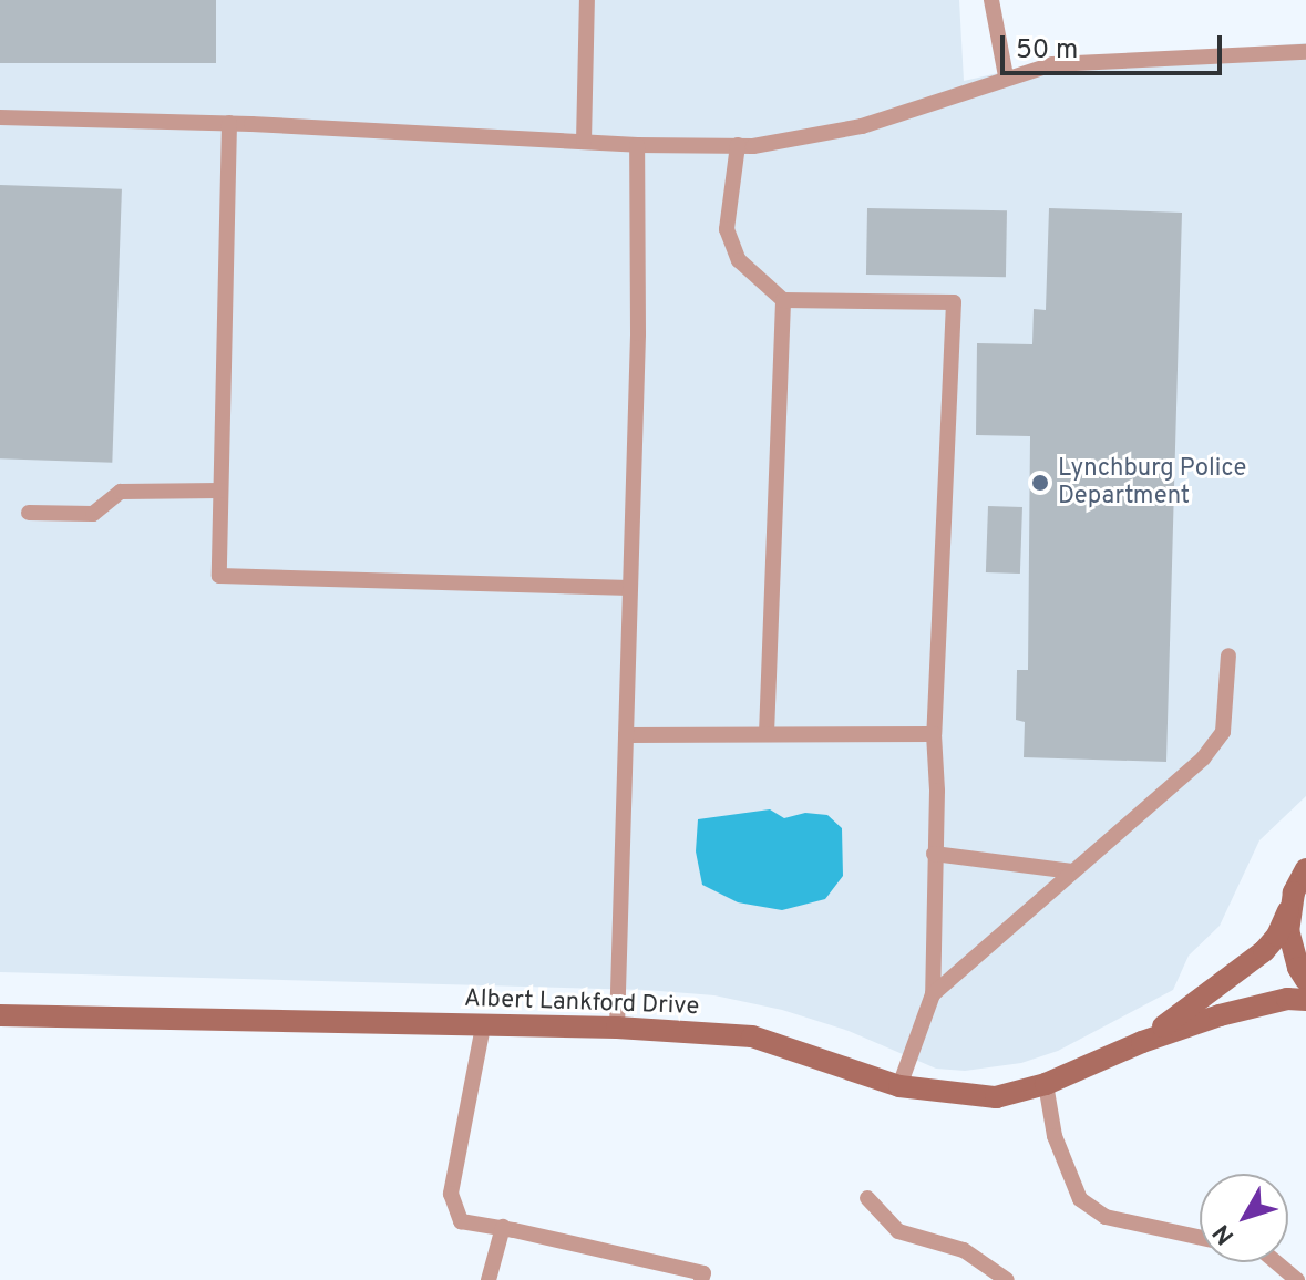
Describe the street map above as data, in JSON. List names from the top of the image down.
{
  "streets": {
    "street": ["Albert Lankford Drive"]
  },
  "places": ["Lynchburg Police Department"],
  "scale_bar": "50 m",
  "north": "bottom left"
}
